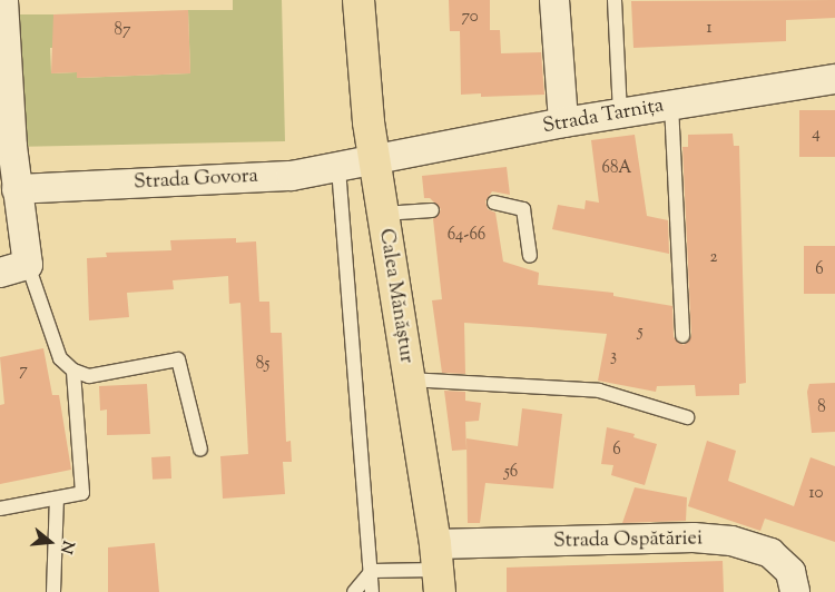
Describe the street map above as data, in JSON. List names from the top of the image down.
{
  "streets": {
    "main road": ["Calea Mănăștur"],
    "street": ["Strada Tarnița", "Strada Govora", "Strada Ospătăriei"]
  },
  "crossings": [
    ["Strada Tarnița", "Strada Govora"],
    ["Strada Tarnița", "Calea Mănăștur"],
    ["Strada Govora", "Calea Mănăștur"],
    ["Calea Mănăștur", "Strada Ospătăriei"]
  ],
  "house_numbers": [
    "70",
    "1",
    "87",
    "4",
    "68A",
    "64-66",
    "2",
    "6",
    "5",
    "3",
    "85",
    "7",
    "8",
    "6",
    "56",
    "10"
  ],
  "north": "right"
}
